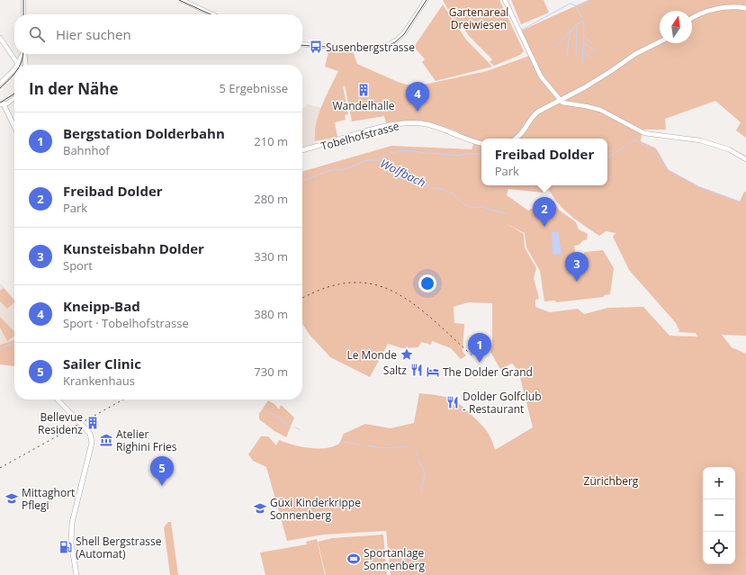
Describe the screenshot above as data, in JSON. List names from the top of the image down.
{
  "streets": {
    "main road": ["Tobelhofstrasse"]
  },
  "water": ["Wolfbach"],
  "parks": ["Gartenareal Dreiwiesen", "Zürichberg"],
  "places": {
    "bus stop": ["Susenbergstrasse"],
    "building": ["Wandelhalle", "Bellevue Residenz"],
    "place": ["Le Monde"],
    "restaurant": ["Saltz", "Dolder Golfclub - Restaurant"],
    "hotel": ["The Dolder Grand"],
    "museum": ["Atelier Righini Fries"],
    "school or university": ["Mittaghort Pflegi", "Güxi Kinderkrippe Sonnenberg"],
    "fuel station": ["Shell Bergstrasse (Automat)"],
    "sports": ["Sportanlage Sonnenberg"]
  },
  "north": "top",
  "page": {
    "search": "Hier suchen",
    "heading": ["In der Nähe", "5 Ergebnisse"],
    "pins": [
      "4",
      "2",
      "3",
      "1",
      "5"
    ],
    "list": [
      {
        "mark": "1",
        "name": "Bergstation Dolderbahn",
        "note": "Bahnhof",
        "value": "210 m"
      },
      {
        "mark": "2",
        "name": "Freibad Dolder",
        "note": "Park",
        "value": "280 m"
      },
      {
        "mark": "3",
        "name": "Kunsteisbahn Dolder",
        "note": "Sport",
        "value": "330 m"
      },
      {
        "mark": "4",
        "name": "Kneipp-Bad",
        "note": "Sport · Tobelhofstrasse",
        "value": "380 m"
      },
      {
        "mark": "5",
        "name": "Sailer Clinic",
        "note": "Krankenhaus",
        "value": "730 m"
      }
    ],
    "popup": ["Freibad Dolder", "Park"],
    "map_buttons": ["+", "−"]
  }
}
